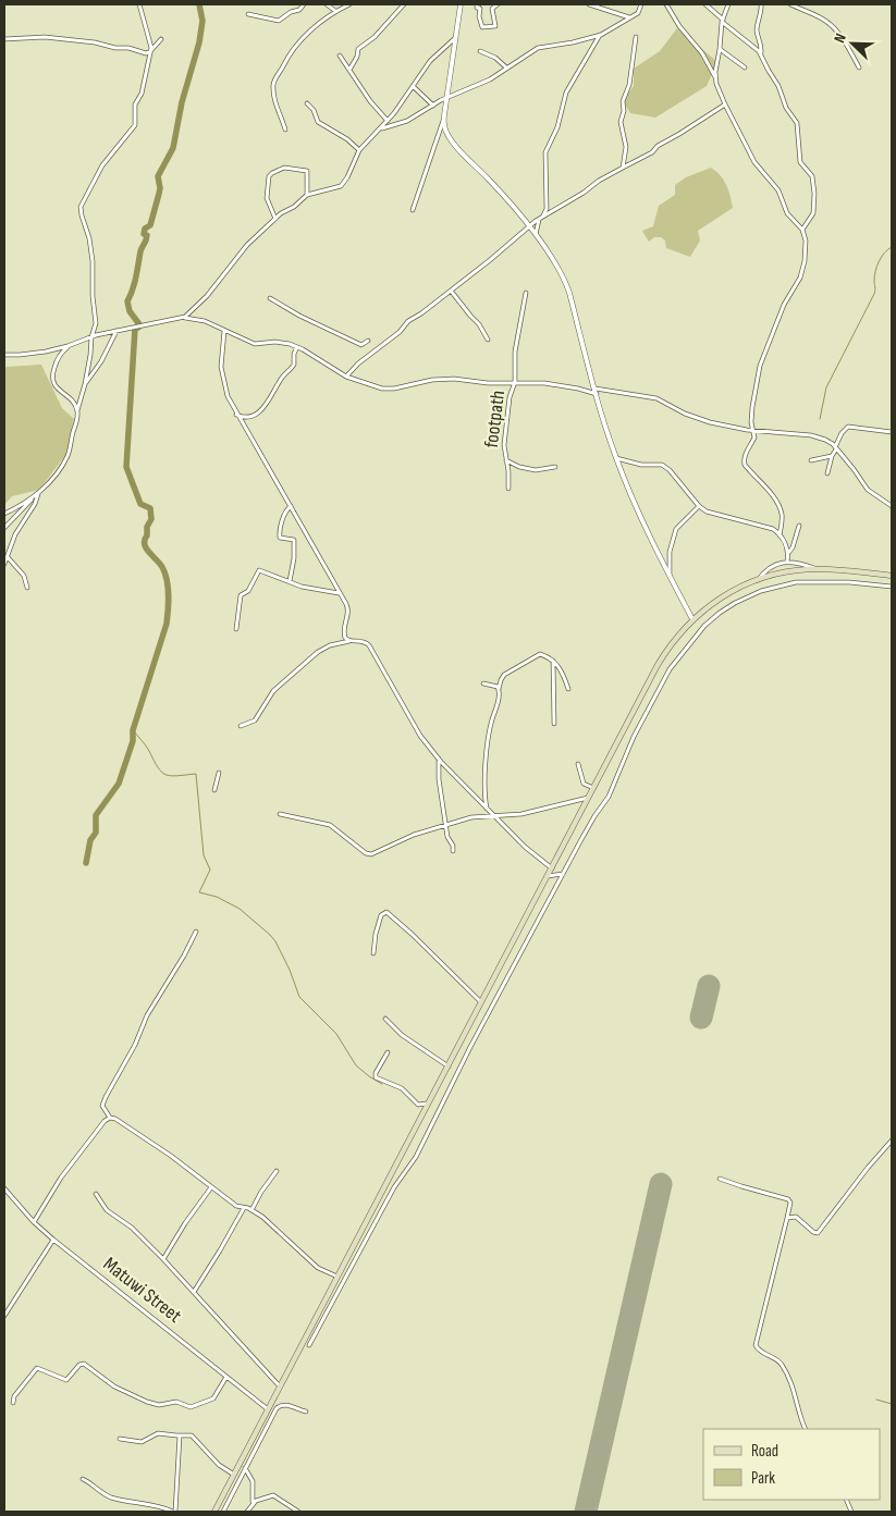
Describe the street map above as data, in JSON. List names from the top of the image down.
{
  "streets": {
    "street": ["footpath", "Matuwi Street"]
  },
  "legend": ["Road", "Park"],
  "north": "top left"
}
